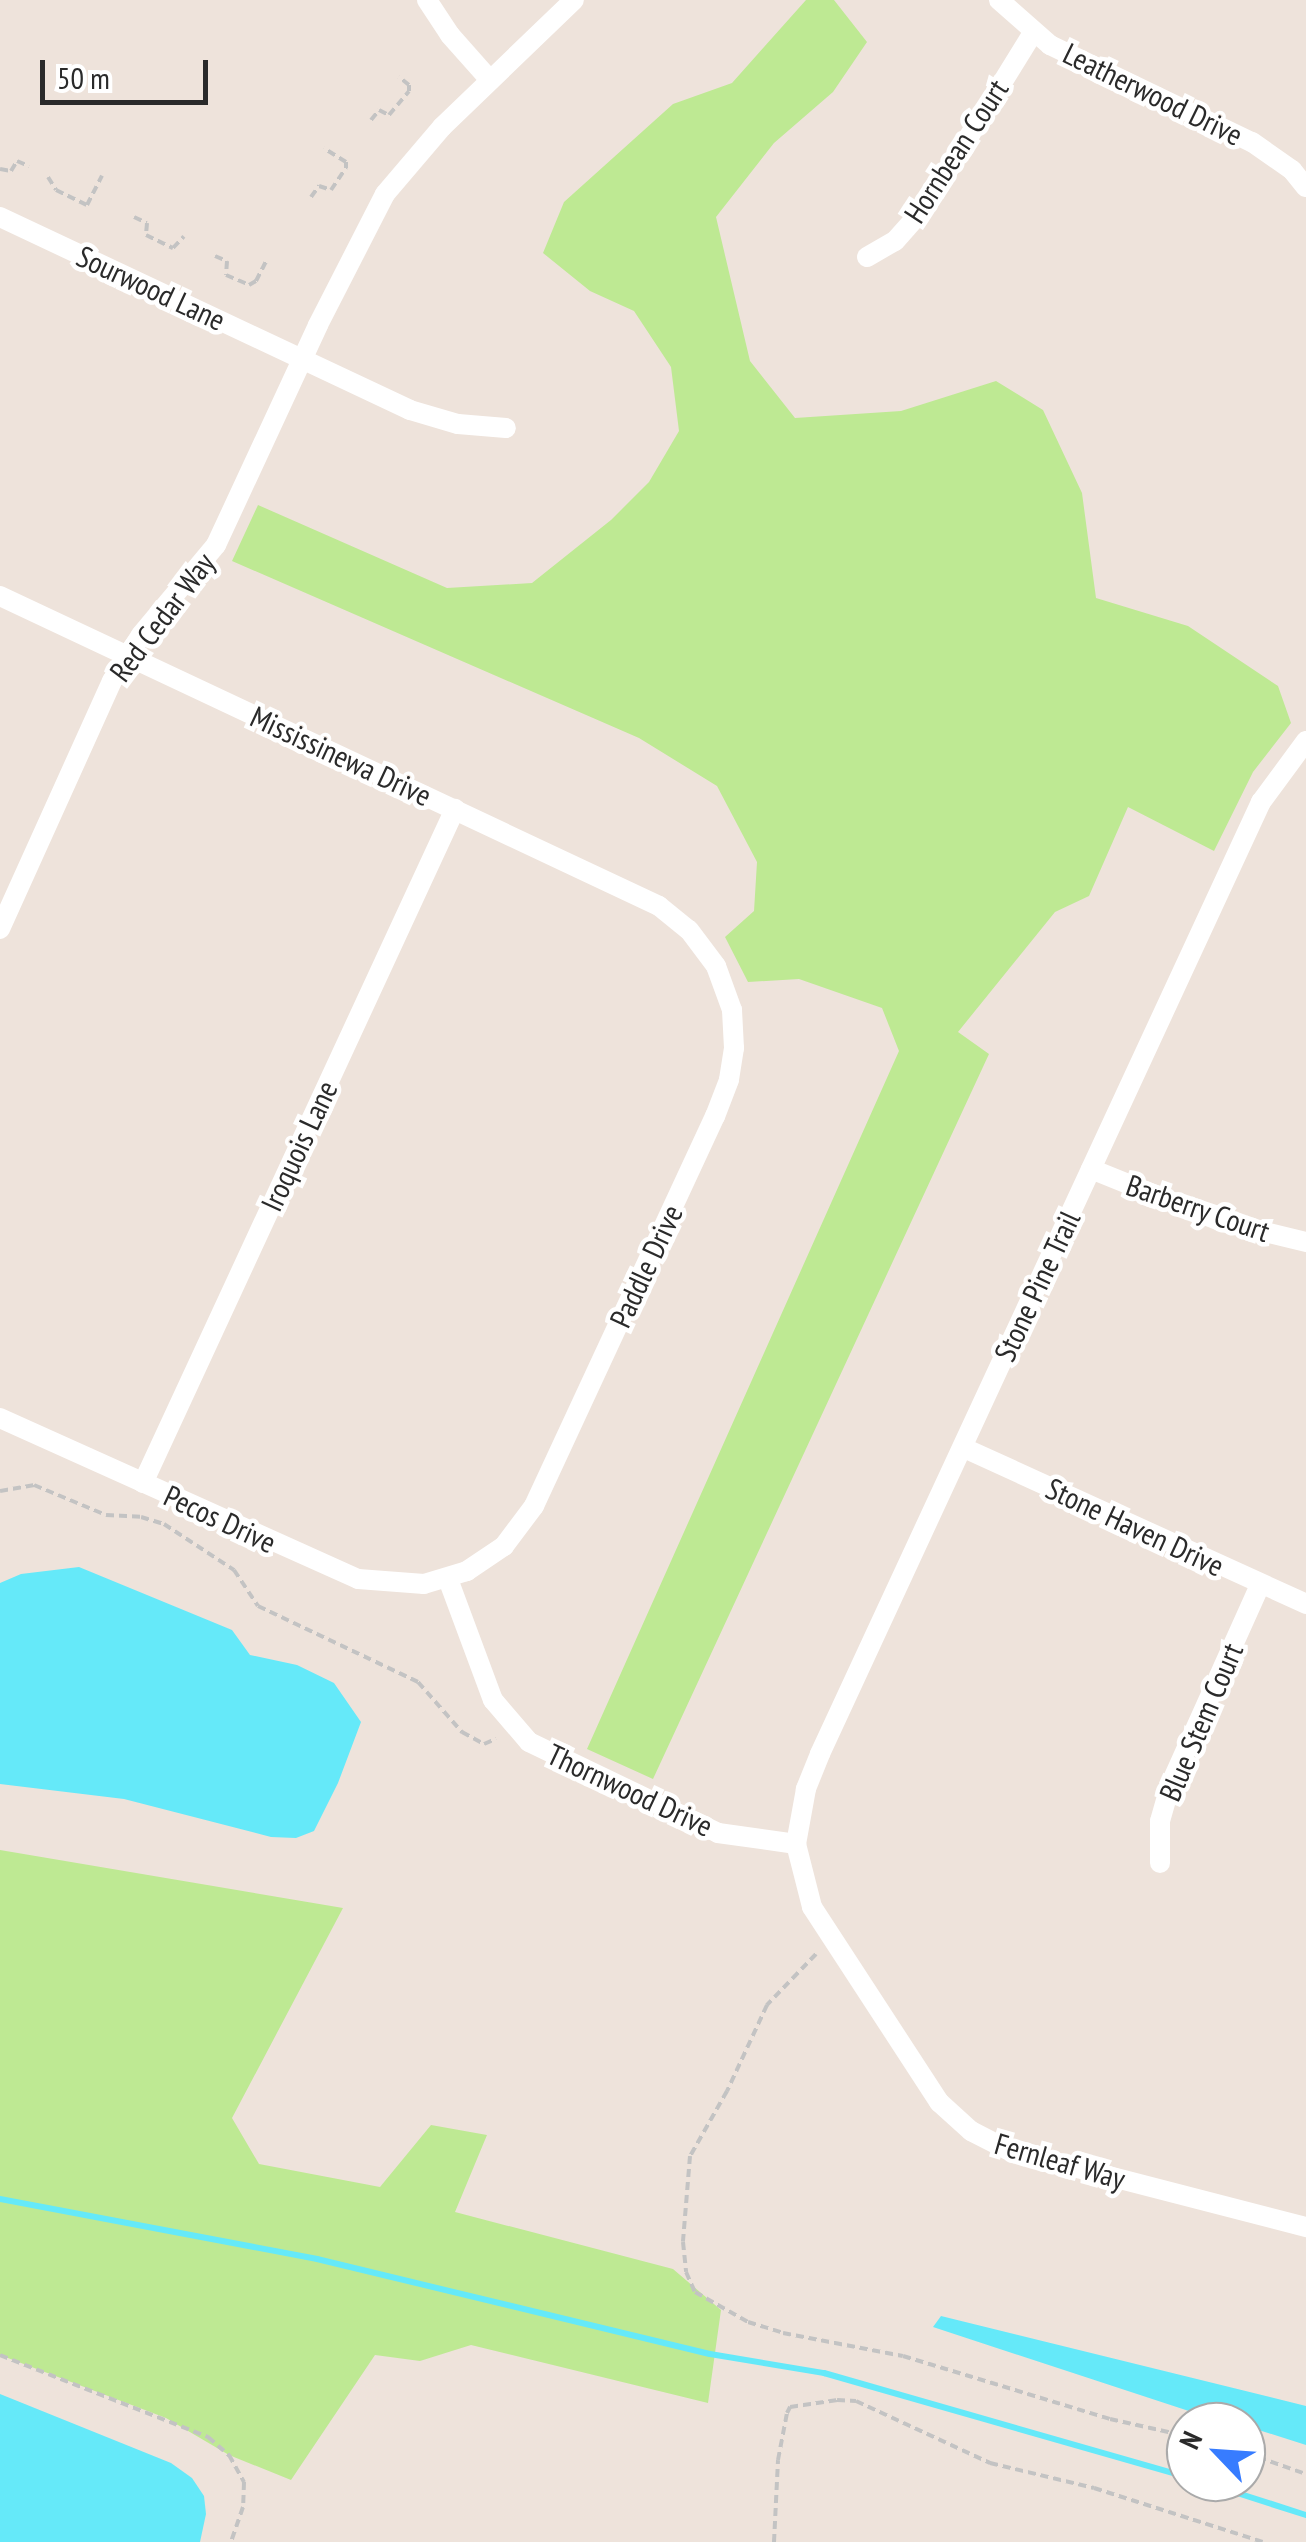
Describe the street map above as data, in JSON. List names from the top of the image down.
{
  "streets": {
    "street": [
      "Leatherwood Drive",
      "Hornbean Court",
      "Sourwood Lane",
      "Red Cedar Way",
      "Mississinewa Drive",
      "Iroquois Lane",
      "Barberry Court",
      "Paddle Drive",
      "Stone Pine Trail",
      "Pecos Drive",
      "Stone Haven Drive",
      "Blue Stem Court",
      "Thornwood Drive",
      "Fernleaf Way"
    ]
  },
  "crossings": [
    ["Leatherwood Drive", "Hornbean Court"],
    ["Sourwood Lane", "Red Cedar Way"],
    ["Red Cedar Way", "Mississinewa Drive"],
    ["Mississinewa Drive", "Iroquois Lane"],
    ["Mississinewa Drive", "Paddle Drive"],
    ["Iroquois Lane", "Pecos Drive"],
    ["Barberry Court", "Stone Pine Trail"],
    ["Paddle Drive", "Pecos Drive"],
    ["Paddle Drive", "Thornwood Drive"],
    ["Stone Pine Trail", "Stone Haven Drive"],
    ["Stone Pine Trail", "Thornwood Drive"],
    ["Stone Pine Trail", "Fernleaf Way"],
    ["Pecos Drive", "Thornwood Drive"],
    ["Stone Haven Drive", "Blue Stem Court"],
    ["Thornwood Drive", "Fernleaf Way"]
  ],
  "scale_bar": "50 m",
  "north": "top left"
}
